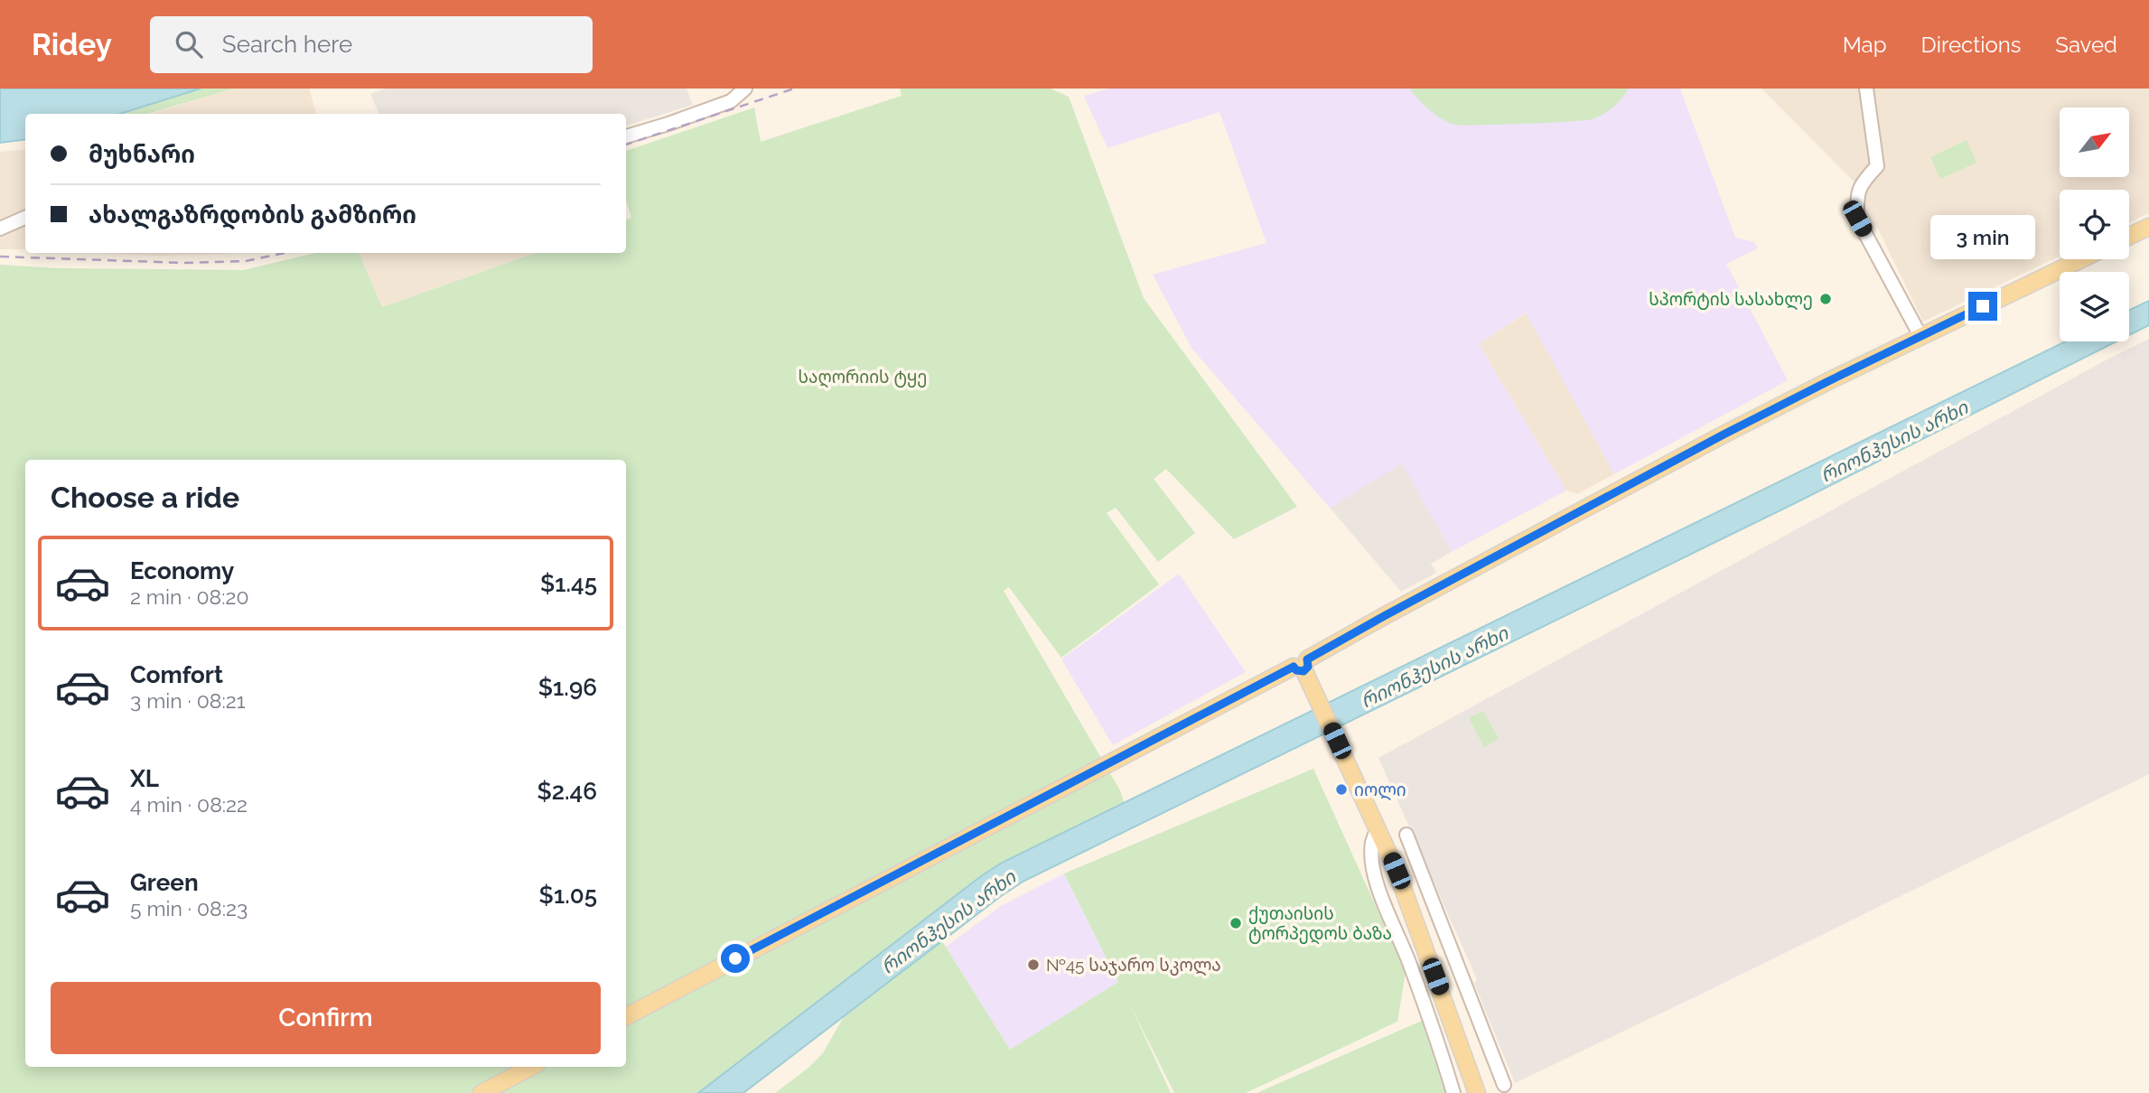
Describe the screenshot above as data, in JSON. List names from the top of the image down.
{
  "water": ["რიონჰესის არხი"],
  "parks": ["საღორიის ტყე"],
  "places": [
    "სპორტის სასახლე",
    "იოლი",
    "ქუთაისის ტორპედოს ბაზა",
    "№45 საჯარო სკოლა"
  ],
  "north": "top right",
  "page": {
    "header": "Ridey",
    "search": "Search here",
    "nav": ["Map", "Directions", "Saved"],
    "banner": ["მუხნარი", "ახალგაზრდობის გამზირი"],
    "bubble": "3 min",
    "heading": "Choose a ride",
    "list": [
      {
        "name": "Economy",
        "note": "2 min · 08:20",
        "value": "$1.45"
      },
      {
        "name": "Comfort",
        "note": "3 min · 08:21",
        "value": "$1.96"
      },
      {
        "name": "XL",
        "note": "4 min · 08:22",
        "value": "$2.46"
      },
      {
        "name": "Green",
        "note": "5 min · 08:23",
        "value": "$1.05"
      }
    ],
    "buttons": "Confirm"
  }
}
